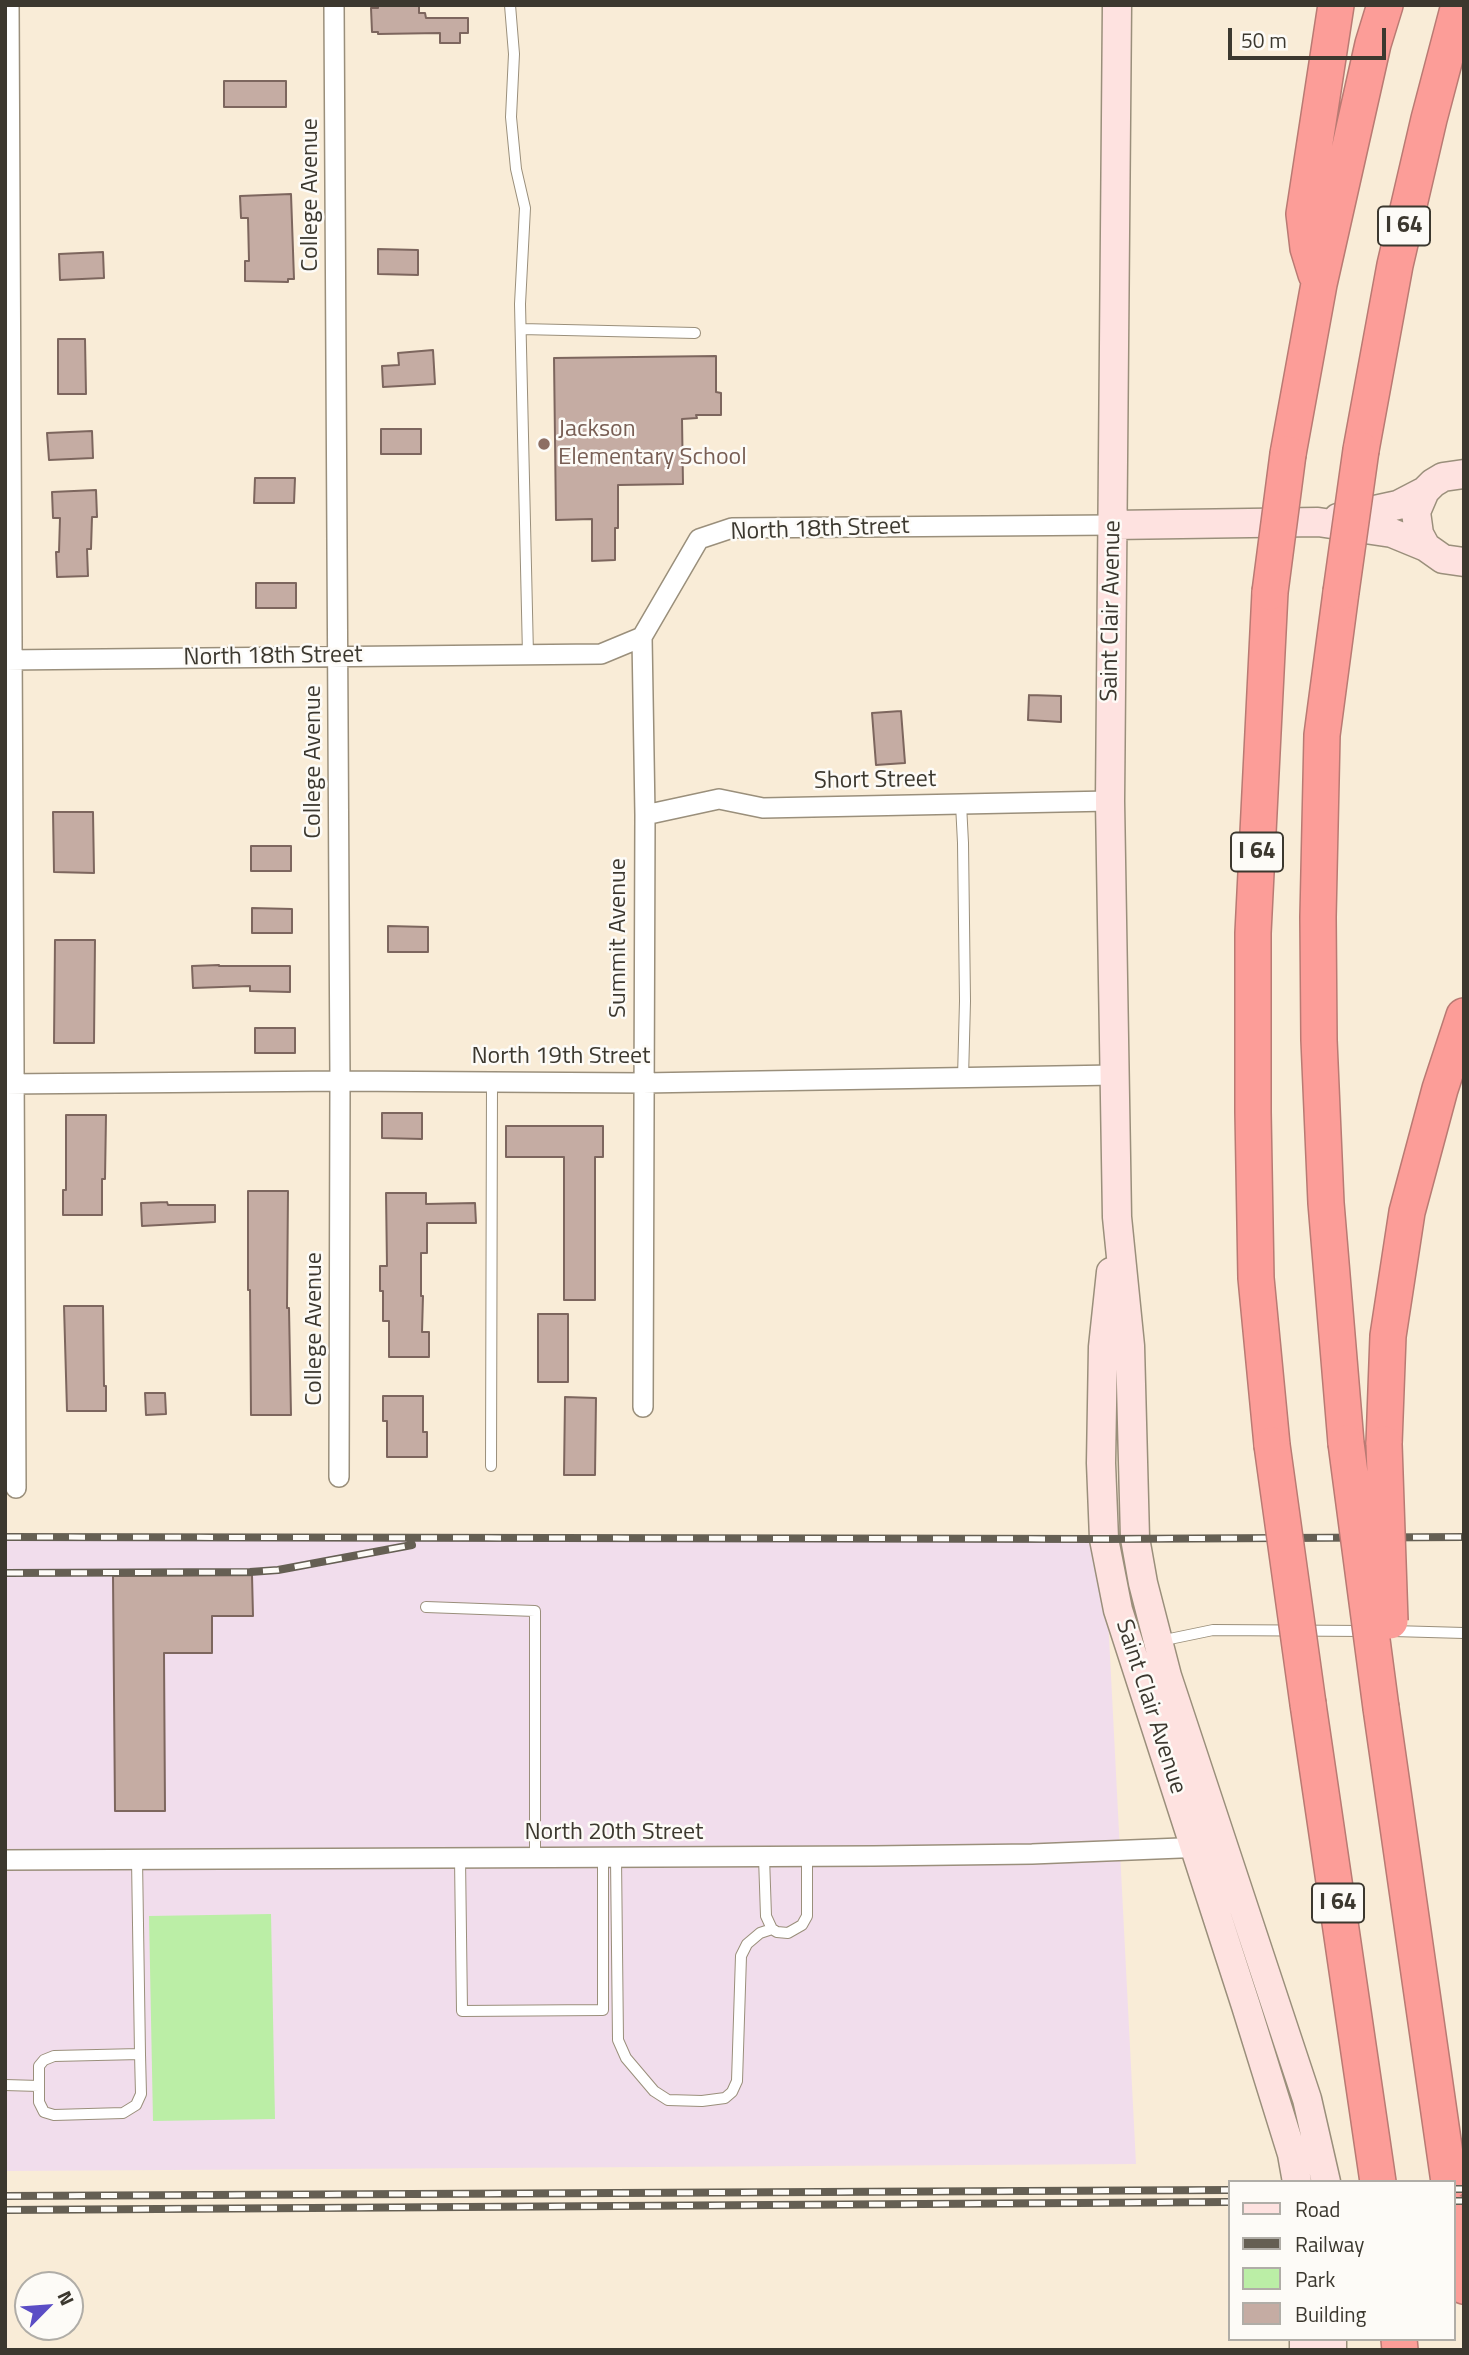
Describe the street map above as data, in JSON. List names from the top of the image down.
{
  "streets": {
    "highway": ["I 64"],
    "main road": ["North 18th Street", "Saint Clair Avenue"],
    "street": [
      "College Avenue",
      "Short Street",
      "Summit Avenue",
      "North 19th Street",
      "North 20th Street"
    ]
  },
  "crossings": [
    ["College Avenue", "North 18th Street"],
    ["College Avenue", "North 19th Street"],
    ["North 18th Street", "Saint Clair Avenue"],
    ["North 18th Street", "Summit Avenue"],
    ["Saint Clair Avenue", "Short Street"],
    ["Saint Clair Avenue", "North 19th Street"],
    ["Saint Clair Avenue", "North 20th Street"],
    ["Short Street", "Summit Avenue"],
    ["Summit Avenue", "North 19th Street"]
  ],
  "places": ["Jackson Elementary School"],
  "legend": [
    "Road",
    "Railway",
    "Park",
    "Building"
  ],
  "scale_bar": "50 m",
  "north": "top right"
}
